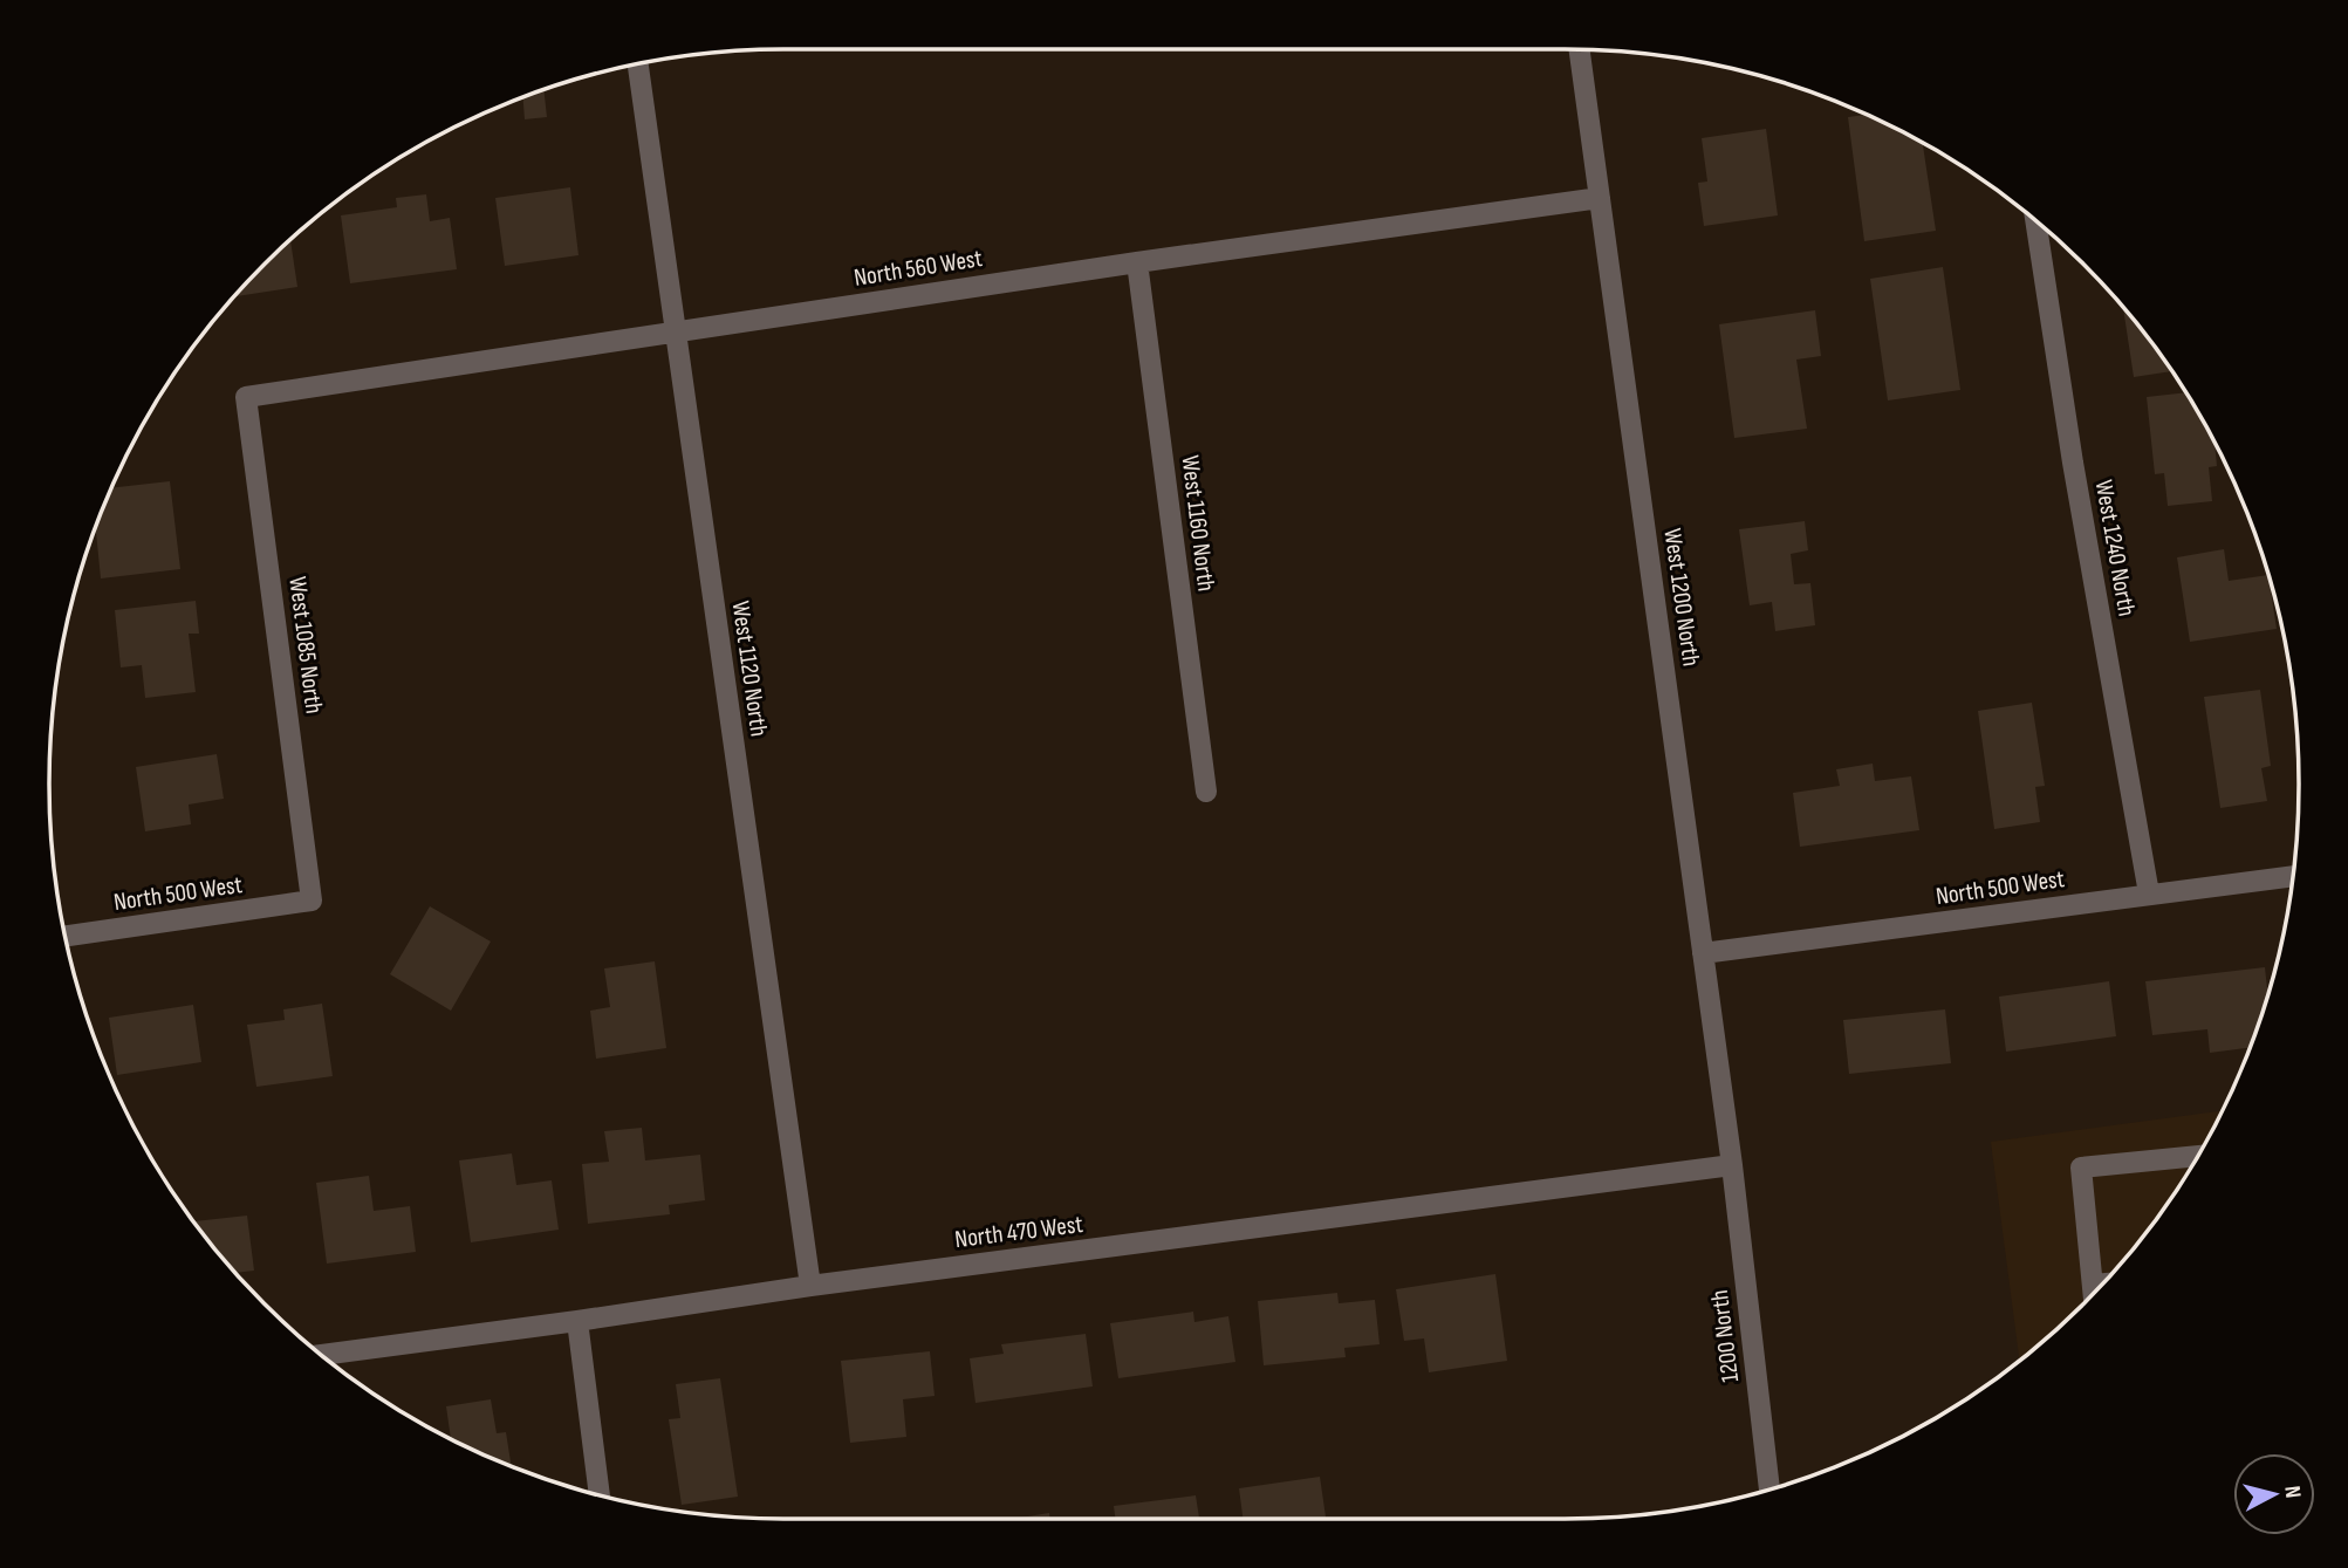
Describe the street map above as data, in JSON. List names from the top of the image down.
{
  "streets": {
    "street": [
      "North 560 West",
      "West 1160 North",
      "West 1240 North",
      "West 1200 North",
      "West 1085 North",
      "West 1120 North",
      "North 500 West",
      "North 470 West",
      "1200 North"
    ]
  },
  "crossings": [
    ["North 560 West", "West 1160 North"],
    ["North 560 West", "West 1200 North"],
    ["North 560 West", "West 1085 North"],
    ["North 560 West", "West 1120 North"],
    ["West 1240 North", "North 500 West"],
    ["West 1200 North", "North 500 West"],
    ["West 1200 North", "North 470 West"],
    ["West 1200 North", "1200 North"],
    ["West 1085 North", "North 500 West"],
    ["West 1120 North", "North 470 West"],
    ["North 470 West", "1200 North"]
  ],
  "north": "right"
}
